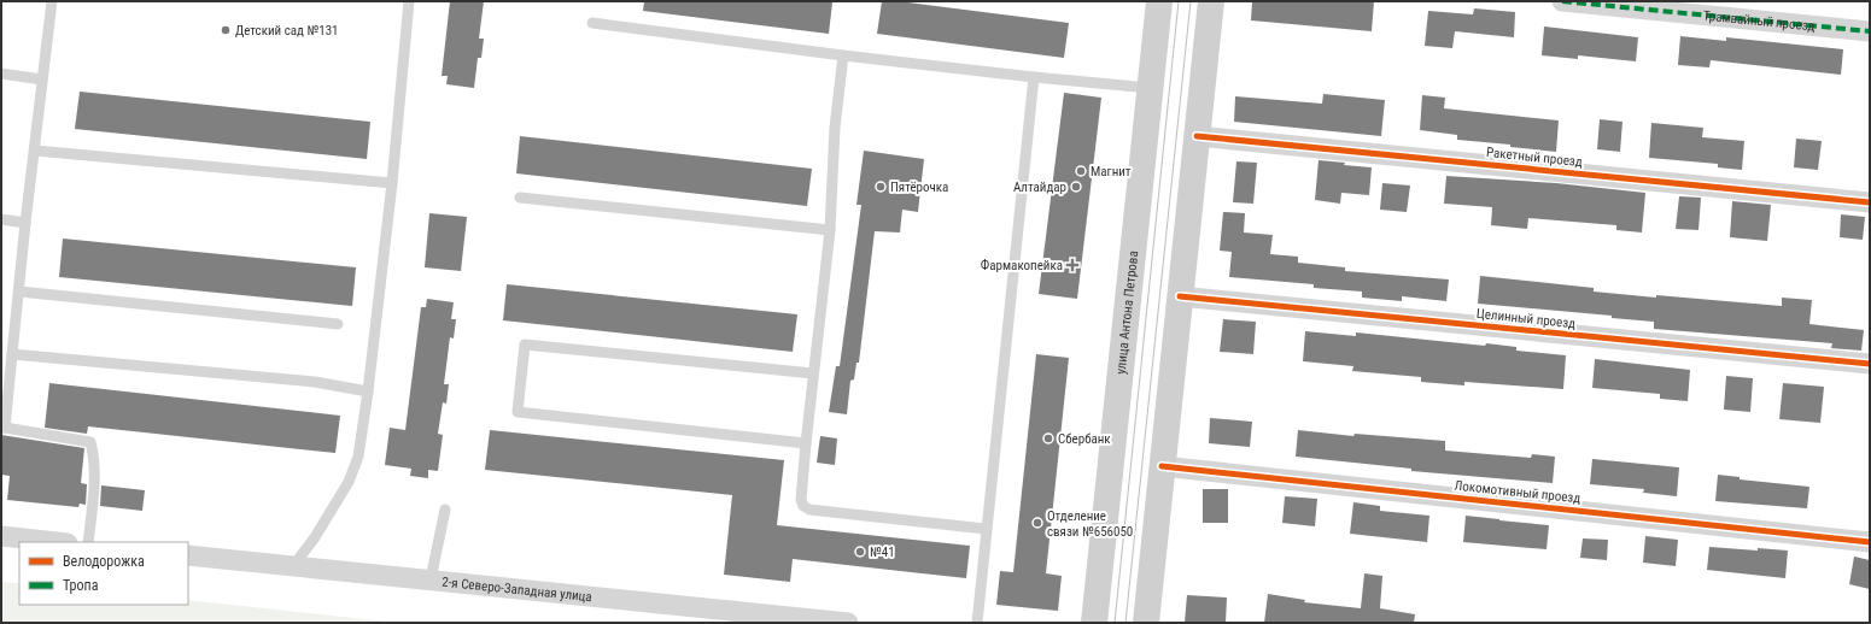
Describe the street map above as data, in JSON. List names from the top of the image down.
{
  "streets": {
    "main road": ["улица Антона Петрова"],
    "street": [
      "Трамвайный проезд",
      "Ракетный проезд",
      "Целинный проезд",
      "Локомотивный проезд",
      "2-я Северо-Западная улица"
    ]
  },
  "places": {
    "other": [
      "Детский сад №131",
      "Магнит",
      "Пятёрочка",
      "Алтайдар",
      "Сбербанк",
      "Отделение связи №656050",
      "№41"
    ],
    "health": ["Фармакопейка"]
  },
  "legend": ["Велодорожка", "Тропа"]
}
